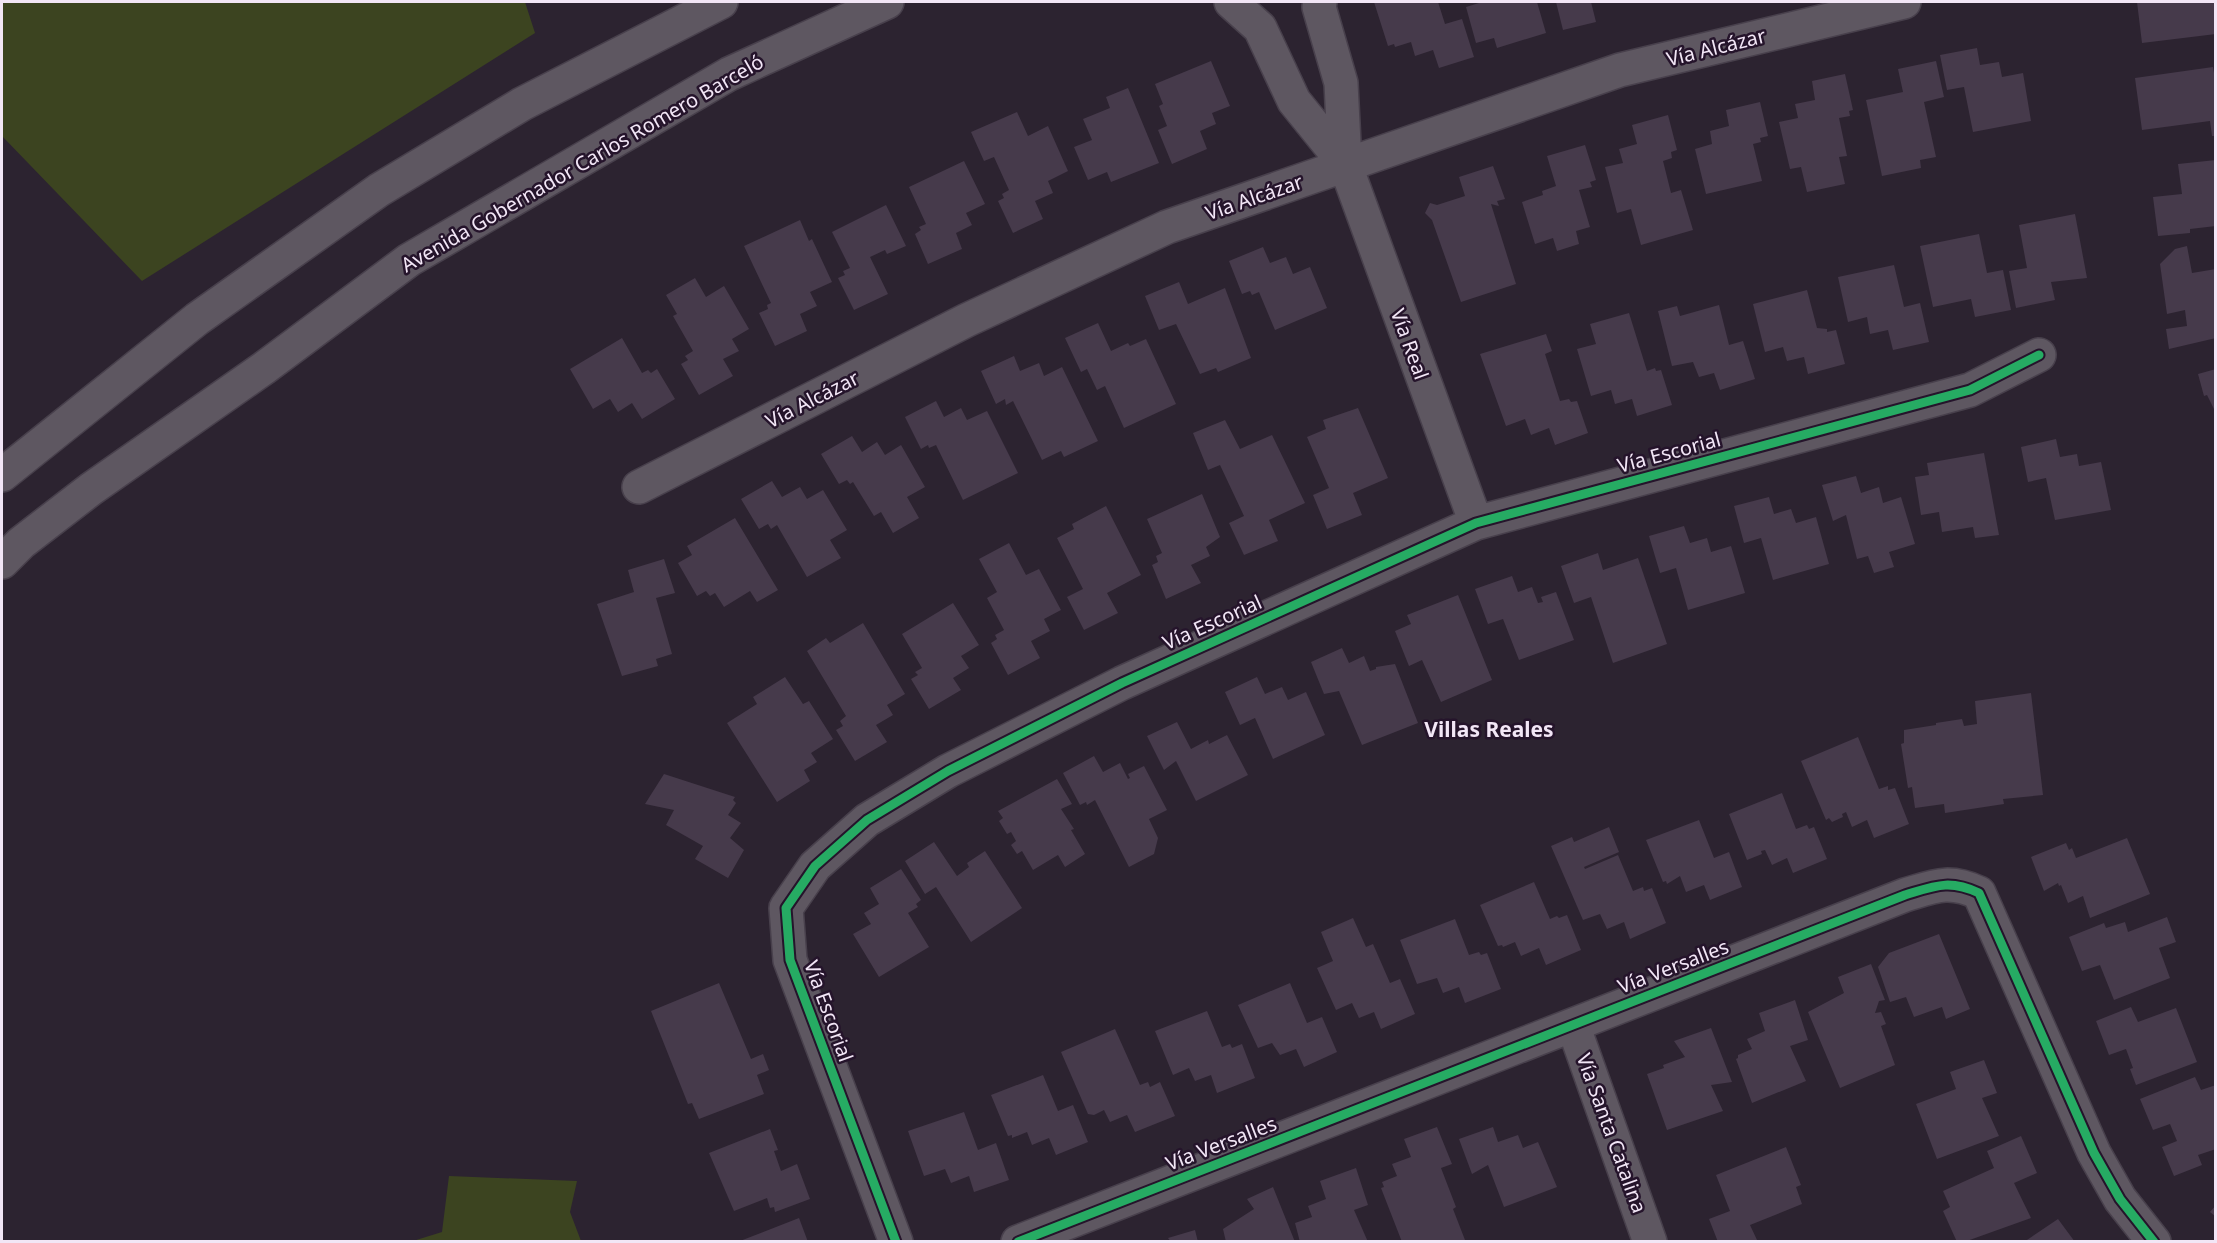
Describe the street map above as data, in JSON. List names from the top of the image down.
{
  "streets": {
    "street": [
      "Vía Alcázar",
      "Avenida Gobernador Carlos Romero Barceló",
      "Vía Real",
      "Vía Escorial",
      "Vía Versalles",
      "Vía Santa Catalina"
    ]
  },
  "crossings": [
    ["Vía Alcázar", "Vía Real"],
    ["Vía Real", "Vía Escorial"],
    ["Vía Versalles", "Vía Santa Catalina"]
  ],
  "districts": ["Villas Reales"]
}
